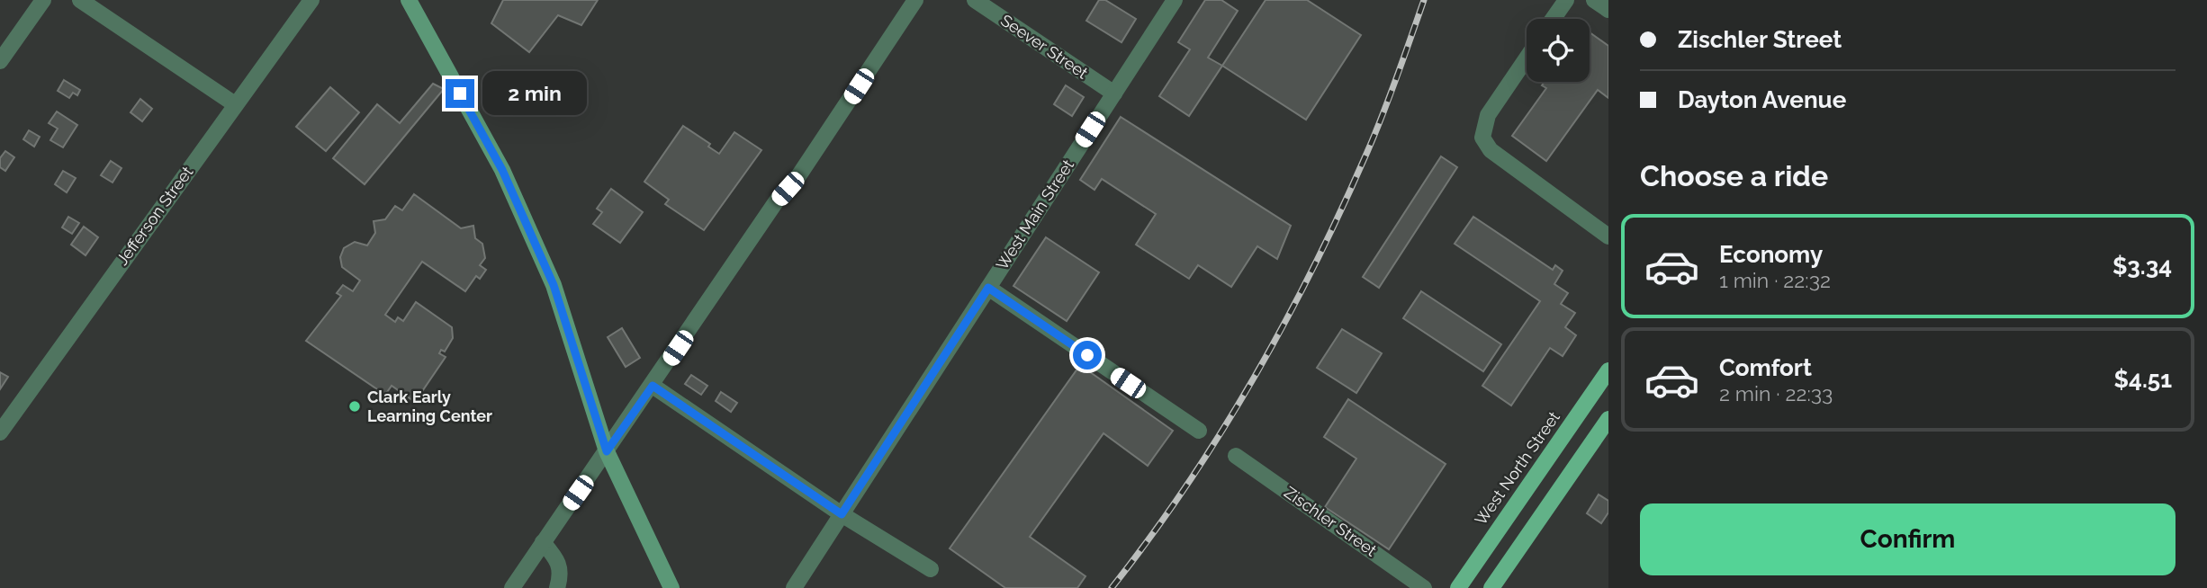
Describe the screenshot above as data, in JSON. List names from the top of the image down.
{
  "streets": {
    "main road": ["West North Street"],
    "street": [
      "Seever Street",
      "West Main Street",
      "Jefferson Street",
      "Zischler Street"
    ]
  },
  "crossings": [
    ["Seever Street", "West Main Street"]
  ],
  "places": ["Clark Early Learning Center"],
  "page": {
    "banner": ["Zischler Street", "Dayton Avenue"],
    "bubble": "2 min",
    "heading": "Choose a ride",
    "list": [
      {
        "name": "Economy",
        "note": "1 min · 22:32",
        "value": "$3.34"
      },
      {
        "name": "Comfort",
        "note": "2 min · 22:33",
        "value": "$4.51"
      }
    ],
    "buttons": "Confirm"
  }
}
